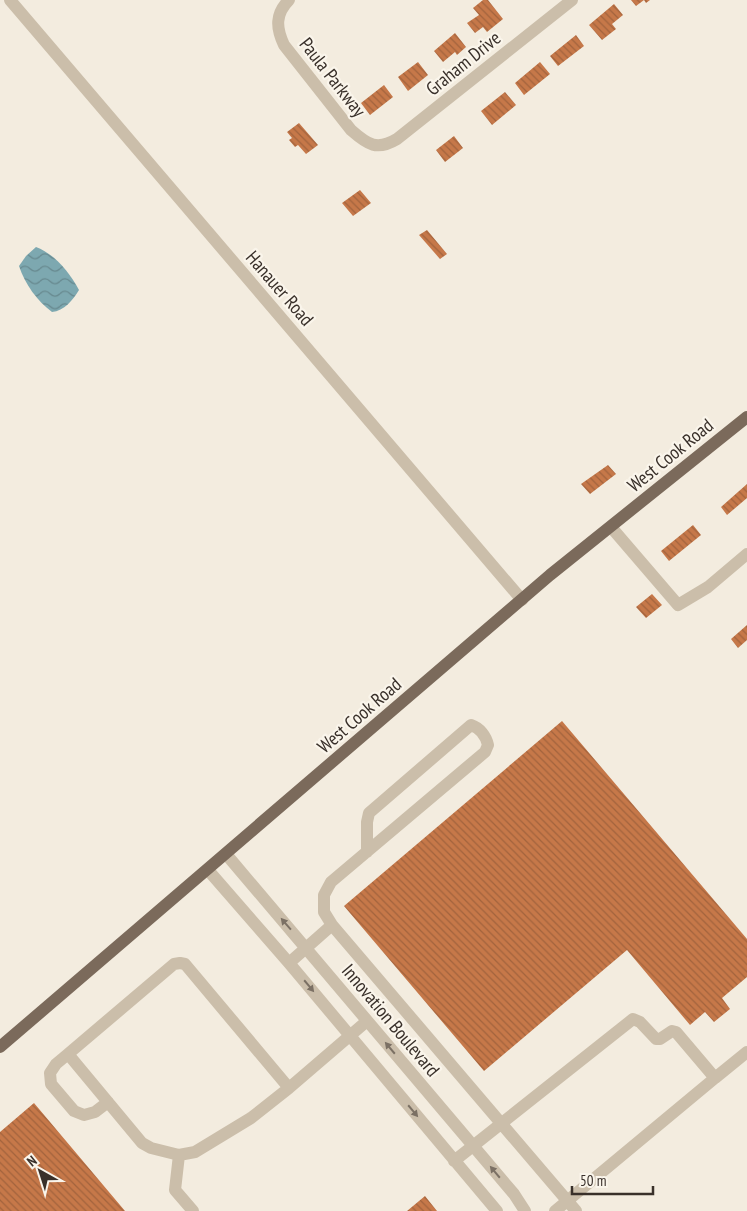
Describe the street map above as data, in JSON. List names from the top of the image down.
{
  "streets": {
    "main road": ["West Cook Road"],
    "street": [
      "Graham Drive",
      "Paula Parkway",
      "Hanauer Road",
      "Innovation Boulevard"
    ]
  },
  "crossings": [
    ["Graham Drive", "Paula Parkway"],
    ["Hanauer Road", "West Cook Road"],
    ["West Cook Road", "Innovation Boulevard"]
  ],
  "scale_bar": "50 m",
  "north": "top left"
}
